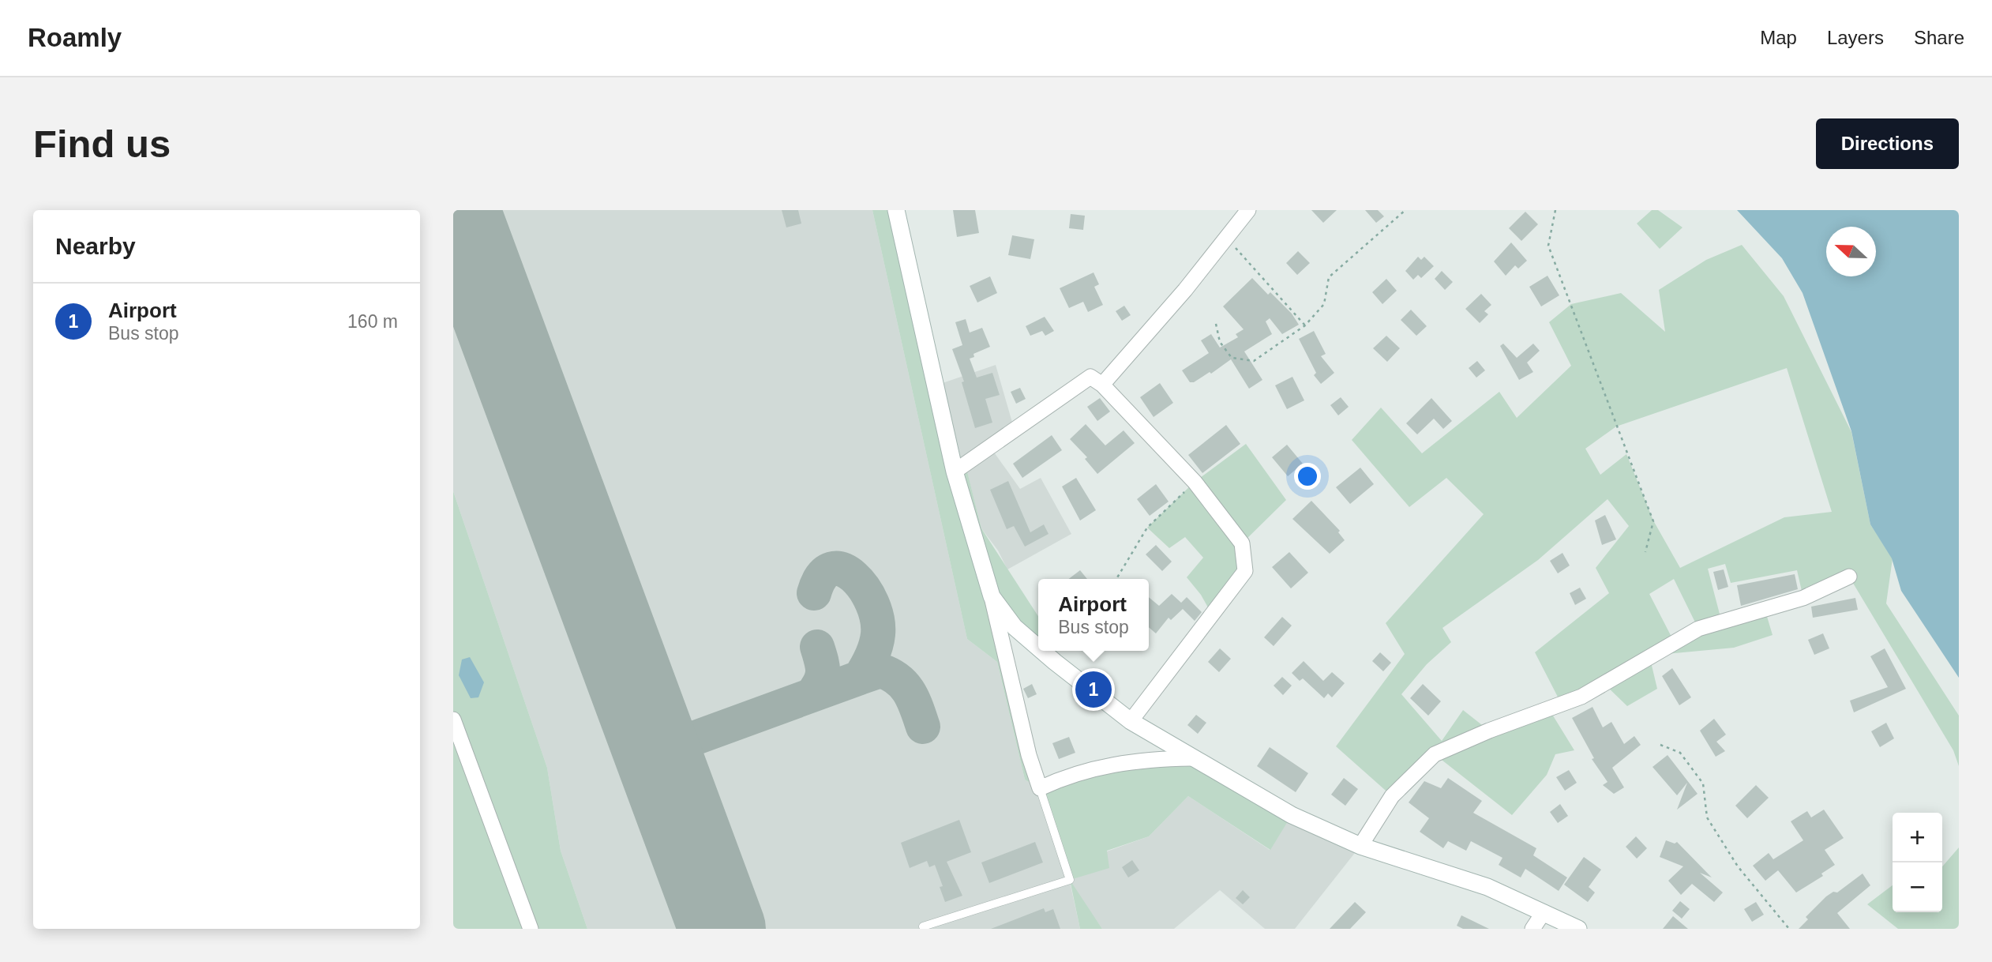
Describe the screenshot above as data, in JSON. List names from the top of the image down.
{
  "north": "left",
  "page": {
    "header": "Roamly",
    "nav": ["Map", "Layers", "Share"],
    "buttons": "Directions",
    "title": "Find us",
    "heading": "Nearby",
    "list": [
      {
        "mark": "1",
        "name": "Airport",
        "note": "Bus stop",
        "value": "160 m"
      }
    ],
    "popup": ["Airport", "Bus stop"],
    "pins": "1",
    "map_buttons": ["+", "−"]
  }
}
